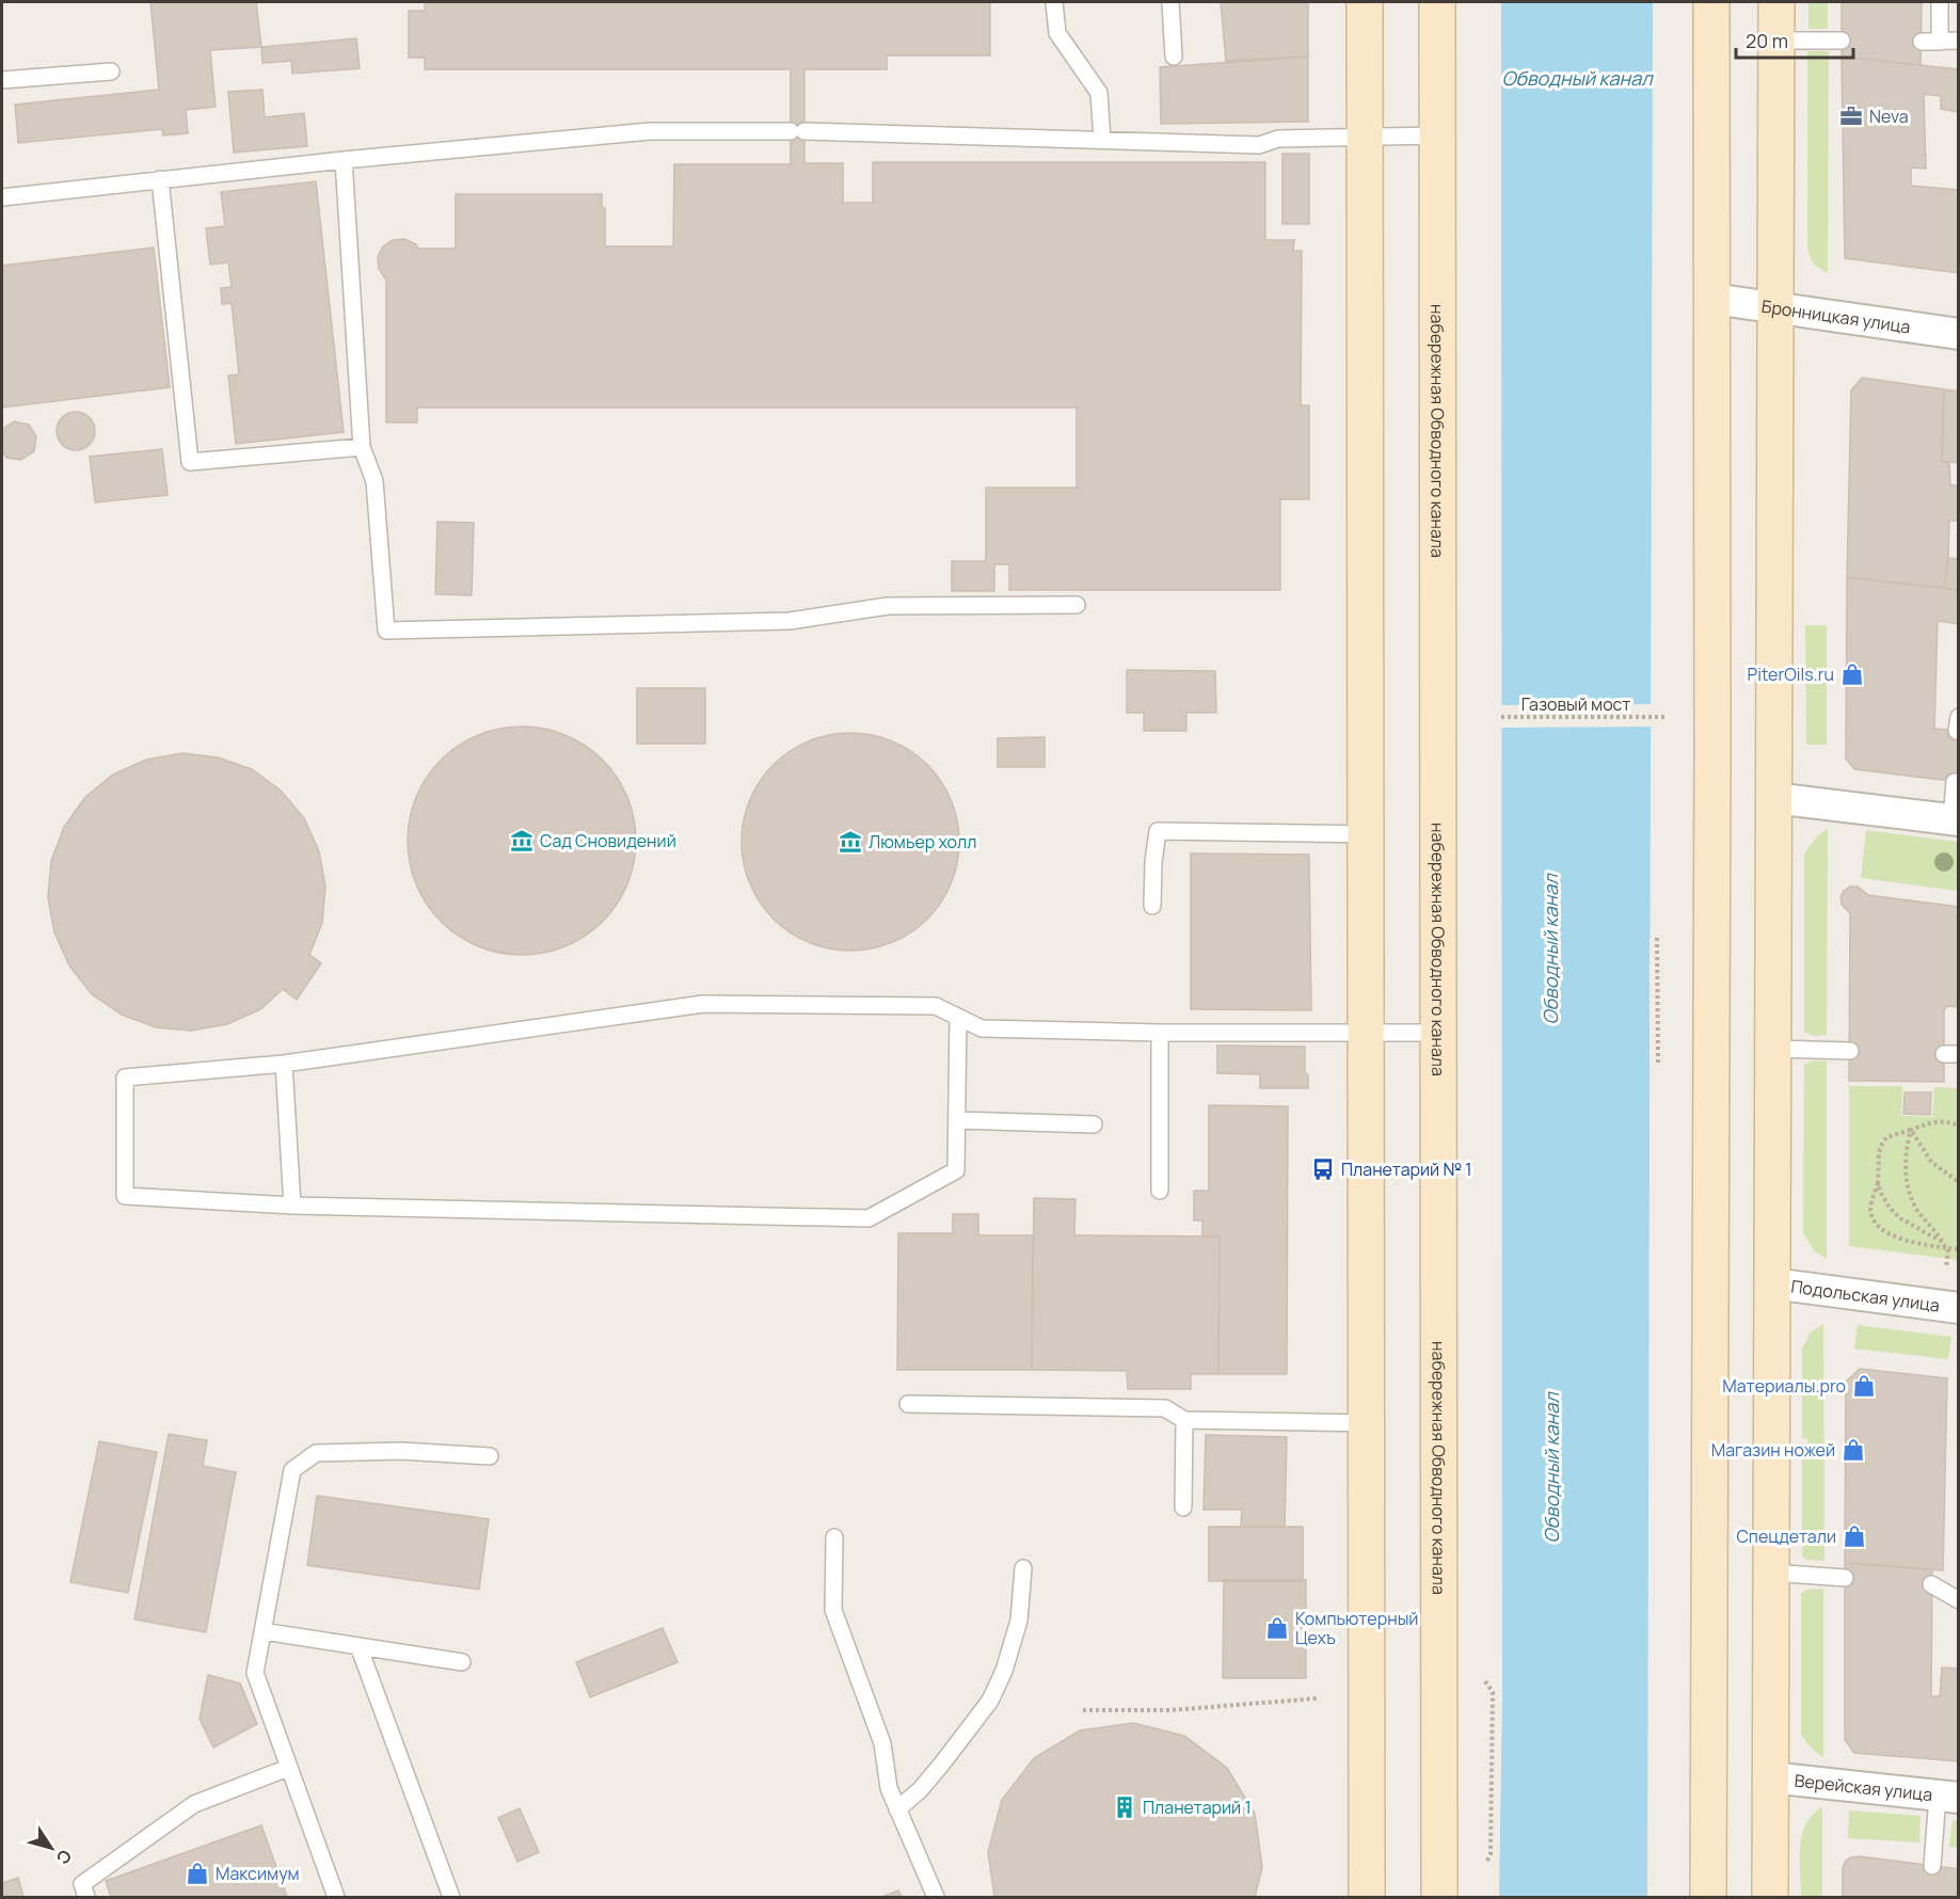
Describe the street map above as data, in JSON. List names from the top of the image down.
{
  "streets": {
    "main road": ["набережная Обводного канала"],
    "street": ["Бронницкая улица", "Подольская улица", "Верейская улица"],
    "path": ["Газовый мост"]
  },
  "water": ["Обводный канал"],
  "places": {
    "office": ["Neva"],
    "shop": [
      "PiterOils.ru",
      "Материалы.pro",
      "Магазин ножей",
      "Спецдетали",
      "Компьютерный Цехъ",
      "Максимум"
    ],
    "museum": ["Сад Сновидений", "Люмьер холл"],
    "bus stop": ["Планетарий № 1"],
    "building": ["Планетарий 1"]
  },
  "scale_bar": "20 m",
  "north": "bottom right"
}
